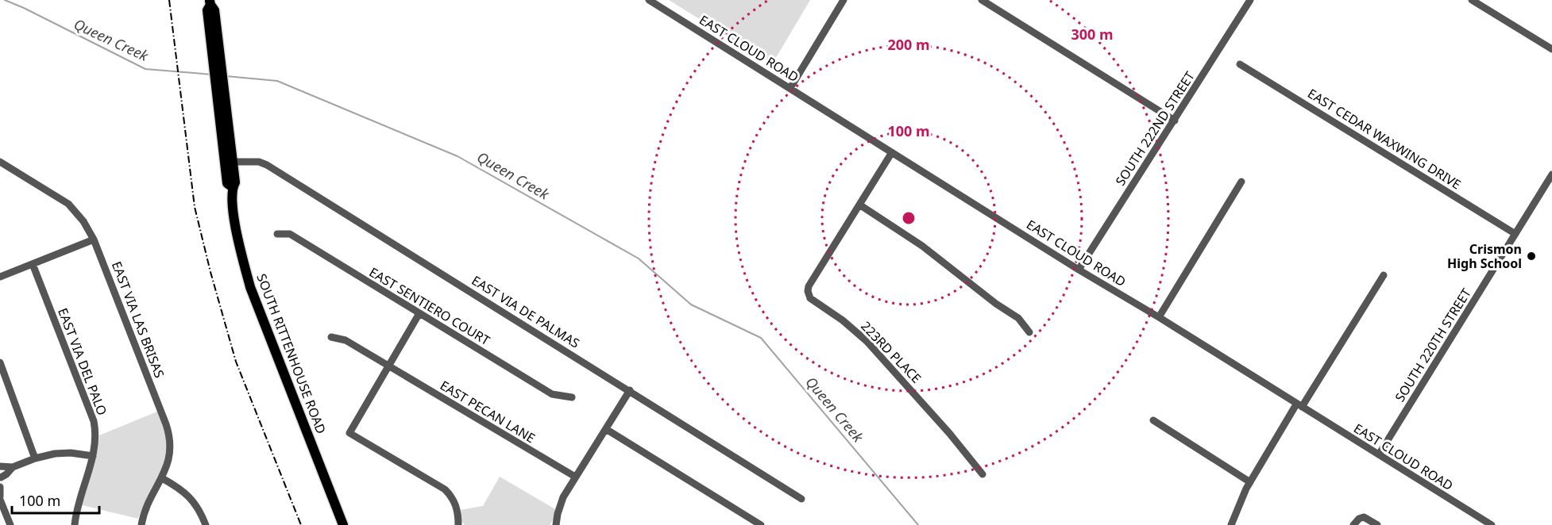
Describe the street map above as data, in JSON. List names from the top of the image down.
{
  "streets": {
    "main road": ["SOUTH RITTENHOUSE ROAD"],
    "street": [
      "EAST CLOUD ROAD",
      "SOUTH 222ND STREET",
      "EAST CEDAR WAXWING DRIVE",
      "EAST SENTIERO COURT",
      "EAST VIA DE PALMAS",
      "EAST VIA LAS BRISAS",
      "SOUTH 220TH STREET",
      "223RD PLACE",
      "EAST VIA DEL PALO",
      "EAST PECAN LANE"
    ]
  },
  "crossings": [
    ["EAST CLOUD ROAD", "SOUTH 222ND STREET"],
    ["EAST CLOUD ROAD", "SOUTH 220TH STREET"],
    ["EAST CLOUD ROAD", "223RD PLACE"],
    ["EAST CEDAR WAXWING DRIVE", "SOUTH 220TH STREET"],
    ["EAST VIA DE PALMAS", "SOUTH RITTENHOUSE ROAD"]
  ],
  "water": ["Queen Creek"],
  "places": ["Crismon High School"],
  "scale_bar": "100 m",
  "rings": ["300 m", "200 m", "100 m"]
}
